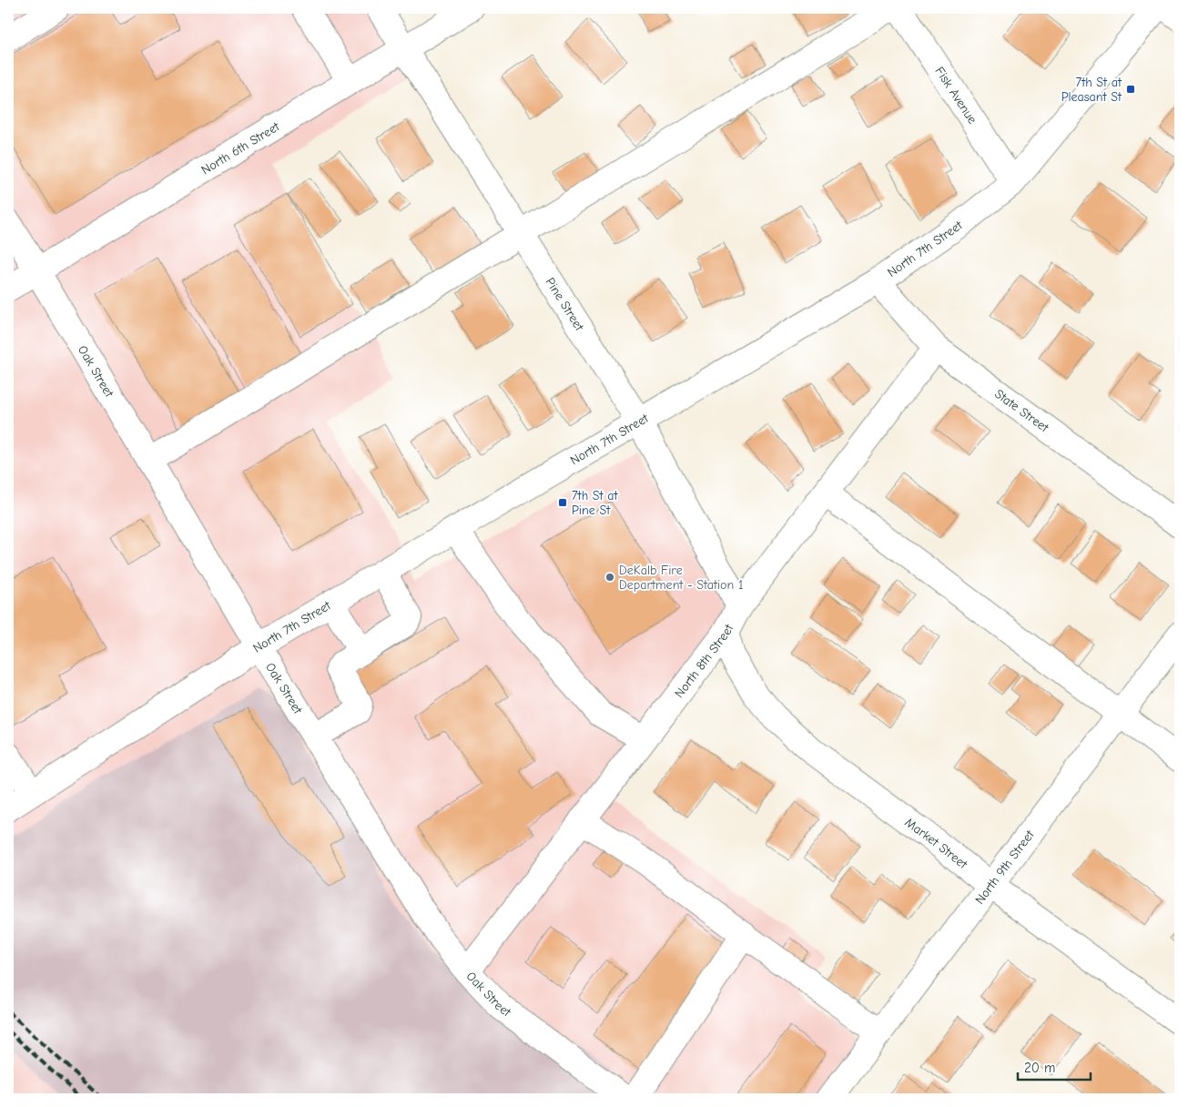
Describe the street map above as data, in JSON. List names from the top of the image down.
{
  "streets": {
    "street": [
      "Fisk Avenue",
      "North 6th Street",
      "North 7th Street",
      "Pine Street",
      "Oak Street",
      "State Street",
      "North 8th Street",
      "Market Street",
      "North 9th Street"
    ]
  },
  "crossings": [
    ["Fisk Avenue", "North 7th Street"],
    ["North 6th Street", "Pine Street"],
    ["North 6th Street", "Oak Street"],
    ["North 7th Street", "Pine Street"],
    ["North 7th Street", "Oak Street"],
    ["North 7th Street", "State Street"],
    ["Pine Street", "North 8th Street"],
    ["Oak Street", "North 8th Street"],
    ["State Street", "North 8th Street"],
    ["North 8th Street", "Market Street"],
    ["Market Street", "North 9th Street"]
  ],
  "places": {
    "transit": ["7th St at Pleasant St", "7th St at Pine St"],
    "other": ["DeKalb Fire Department - Station 1"]
  },
  "scale_bar": "20 m"
}
